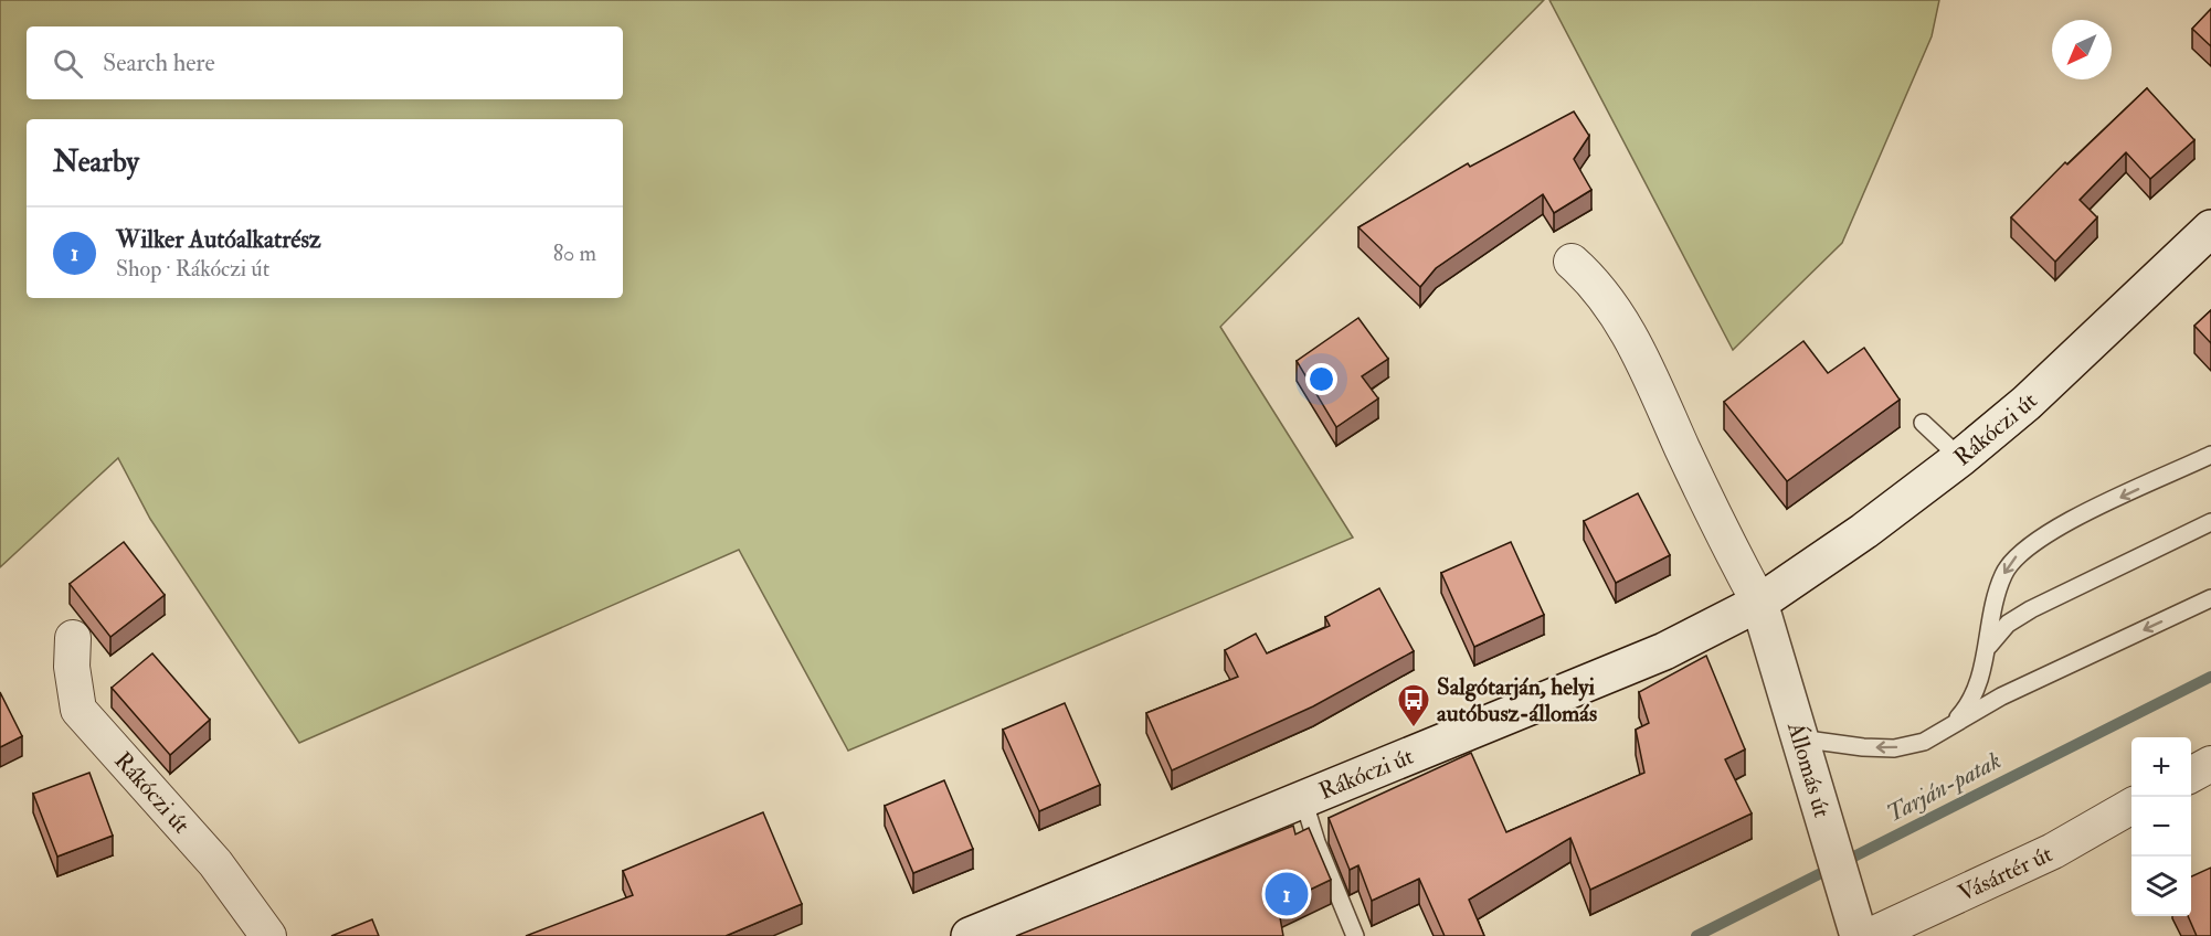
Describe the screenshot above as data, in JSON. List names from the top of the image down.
{
  "streets": {
    "main road": ["Rákóczi út", "Állomás út"],
    "street": ["Vásártér út"]
  },
  "crossings": [
    ["Rákóczi út", "Állomás út"]
  ],
  "water": ["Tarján-patak"],
  "places": {
    "bus stop": ["Salgótarján, helyi autóbusz-állomás"]
  },
  "north": "bottom left",
  "page": {
    "search": "Search here",
    "heading": "Nearby",
    "list": [
      {
        "mark": "1",
        "name": "Wilker Autóalkatrész",
        "note": "Shop · Rákóczi út",
        "value": "80 m"
      }
    ],
    "map_buttons": ["+", "−"],
    "pins": "1"
  }
}
